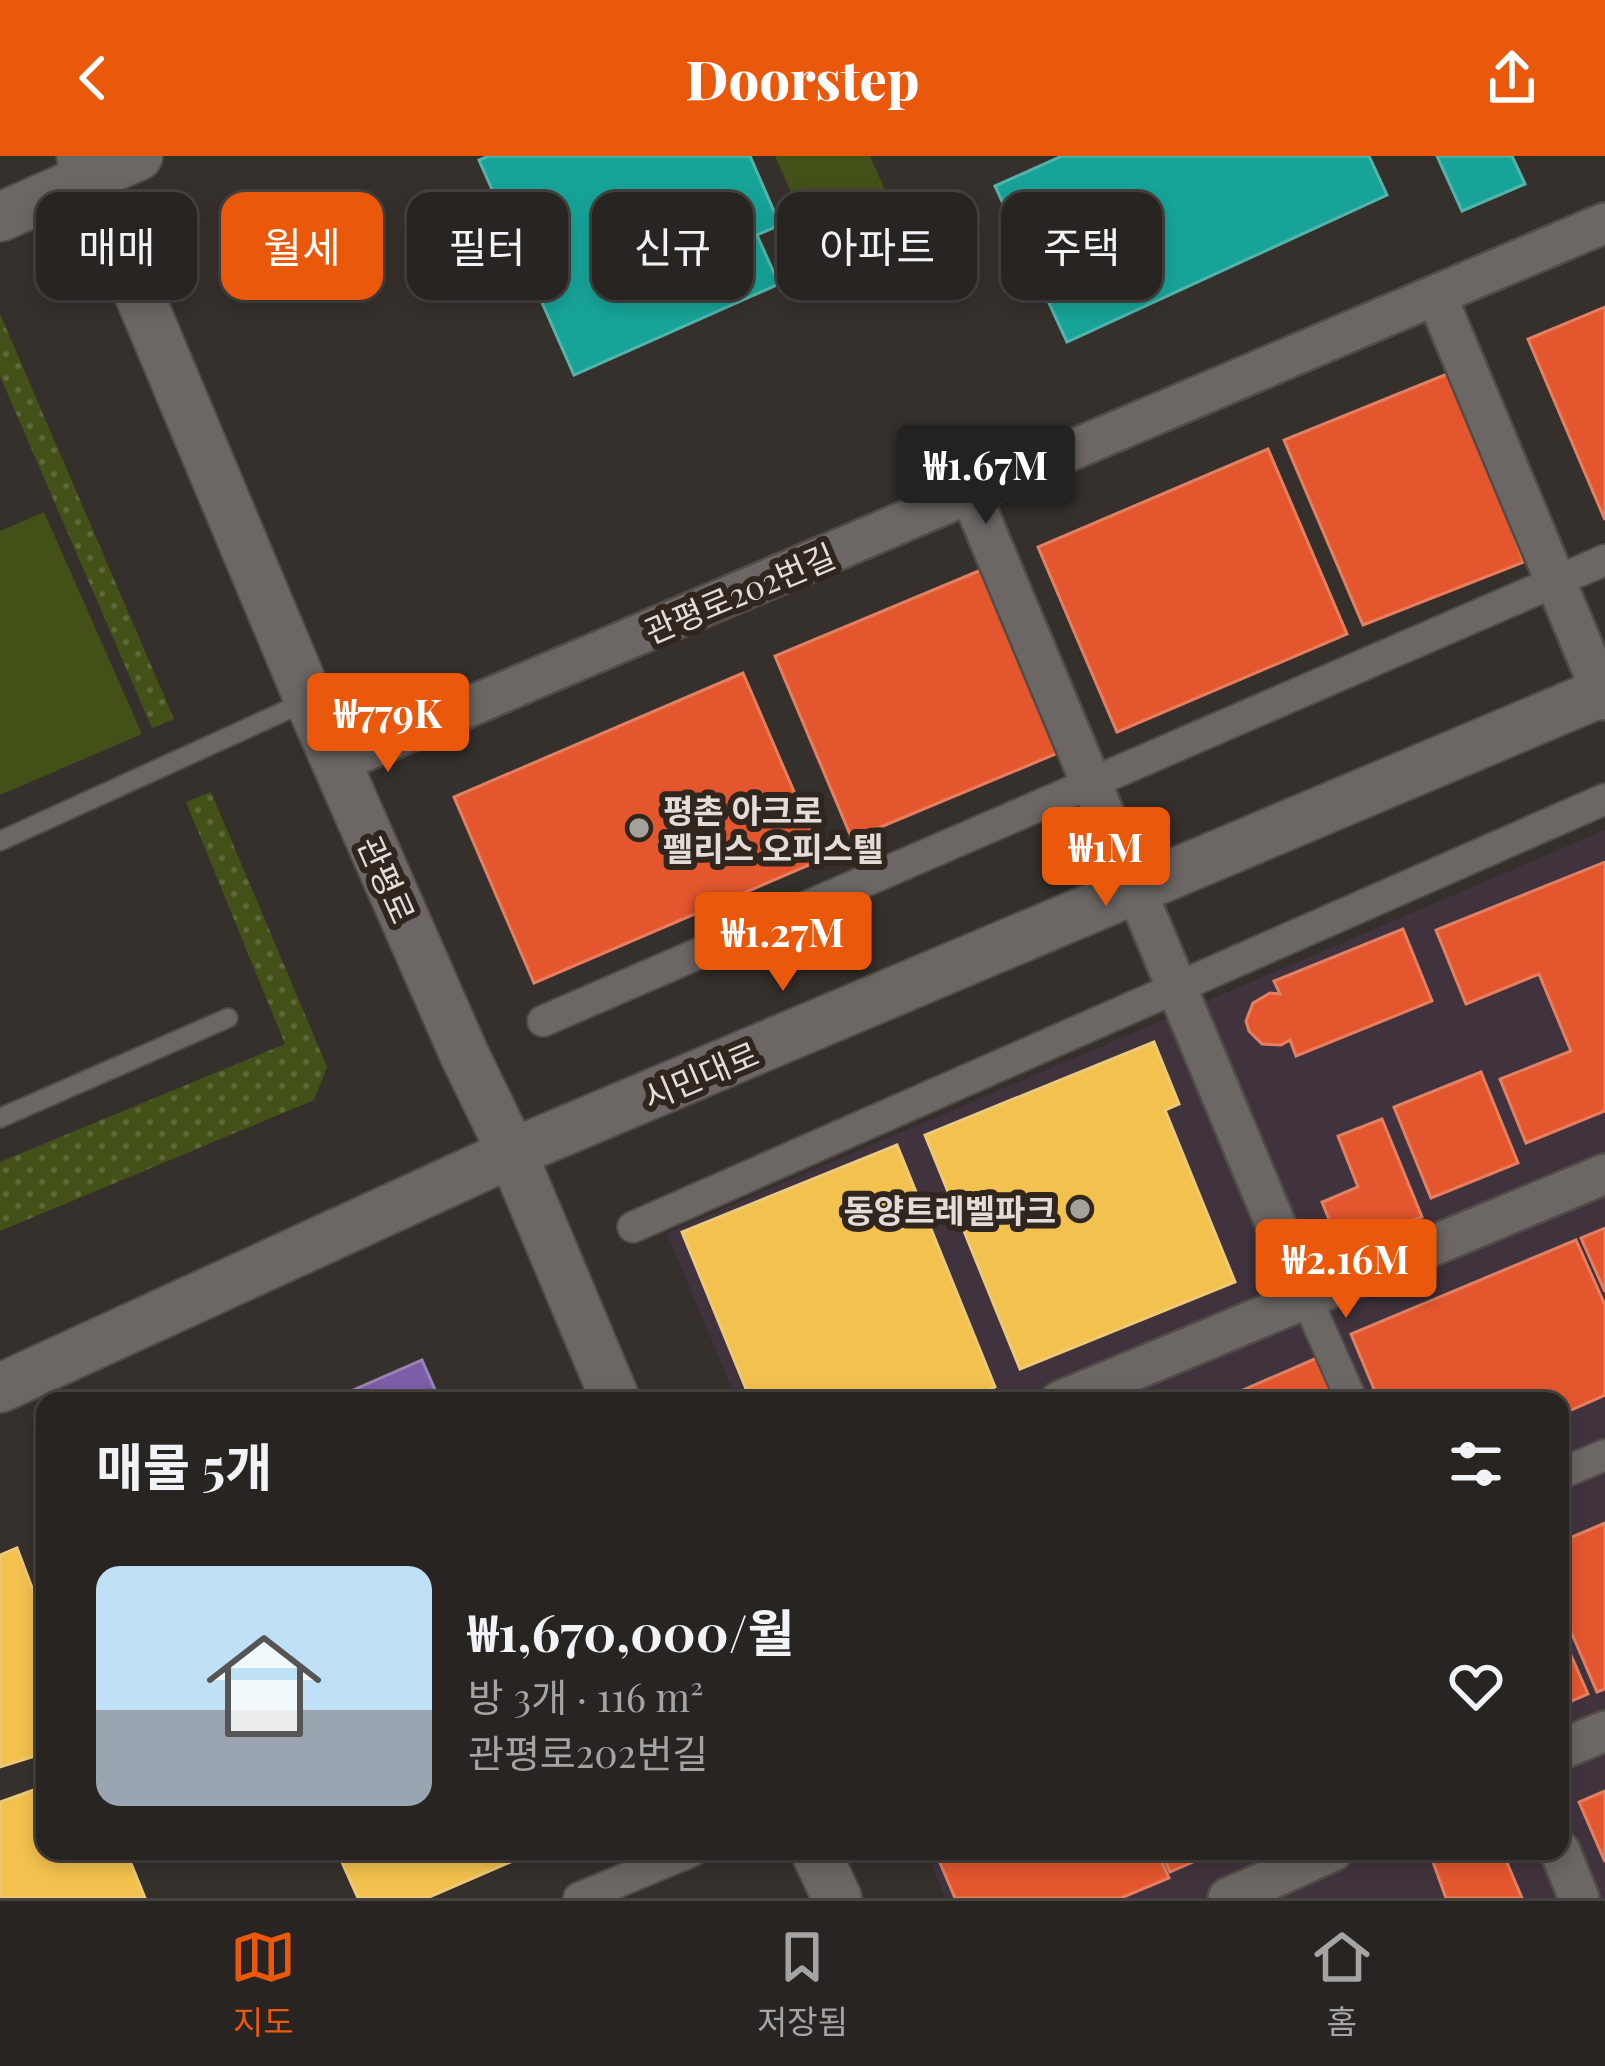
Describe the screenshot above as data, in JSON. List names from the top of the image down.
{
  "streets": {
    "street": ["관평로202번길", "관평로", "시민대로"]
  },
  "crossings": [
    ["관평로202번길", "관평로"],
    ["관평로", "시민대로"]
  ],
  "places": ["평촌 아크로 펠리스 오피스텔", "동양트레벨파크"],
  "page": {
    "header": "Doorstep",
    "chip": [
      "매매",
      "월세",
      "필터",
      "신규",
      "아파트",
      "주택"
    ],
    "price": [
      "₩1.67M",
      "₩779K",
      "₩1M",
      "₩1.27M",
      "₩2.16M"
    ],
    "heading": "매물 5개",
    "list": [
      {
        "name": "₩1,670,000/월",
        "note": "방 3개 · 116 m² · 관평로202번길"
      }
    ],
    "tabs": ["지도", "저장됨", "홈"]
  }
}
